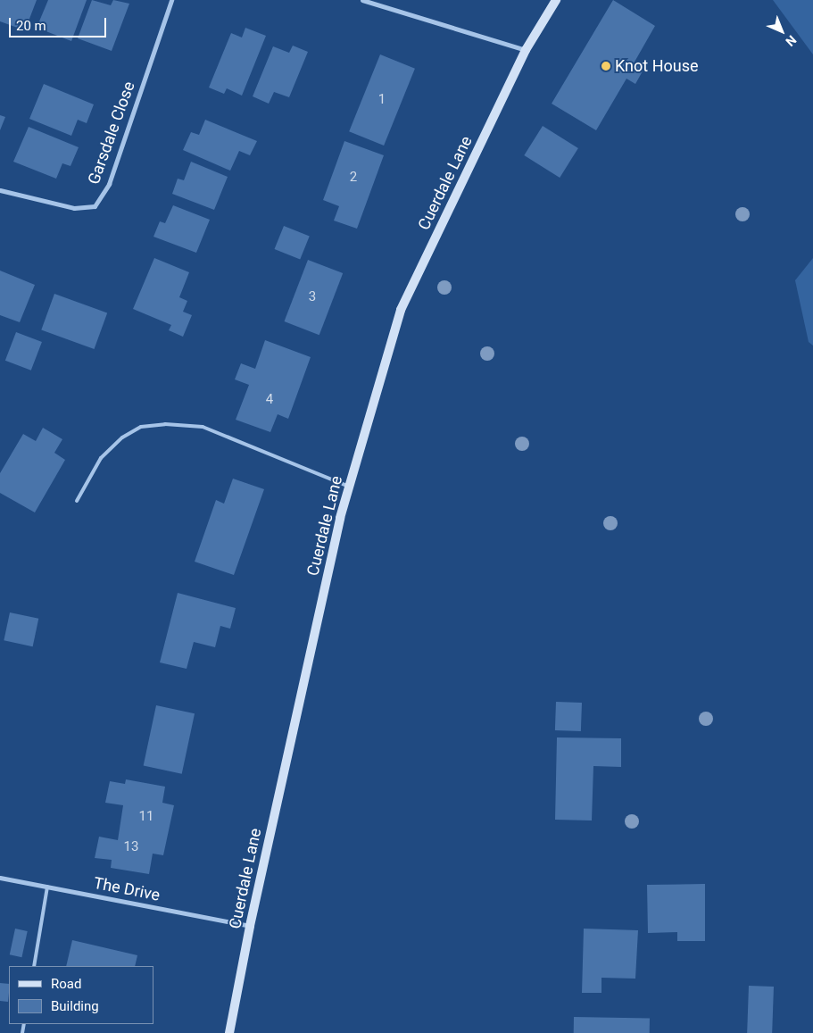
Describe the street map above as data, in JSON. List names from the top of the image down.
{
  "streets": {
    "main road": ["Cuerdale Lane"],
    "street": ["Garsdale Close", "The Drive"]
  },
  "crossings": [
    ["Cuerdale Lane", "The Drive"]
  ],
  "places": ["Knot House"],
  "house_numbers": [
    "1",
    "2",
    "3",
    "4",
    "11",
    "13"
  ],
  "legend": ["Road", "Building"],
  "scale_bar": "20 m",
  "north": "bottom right"
}
